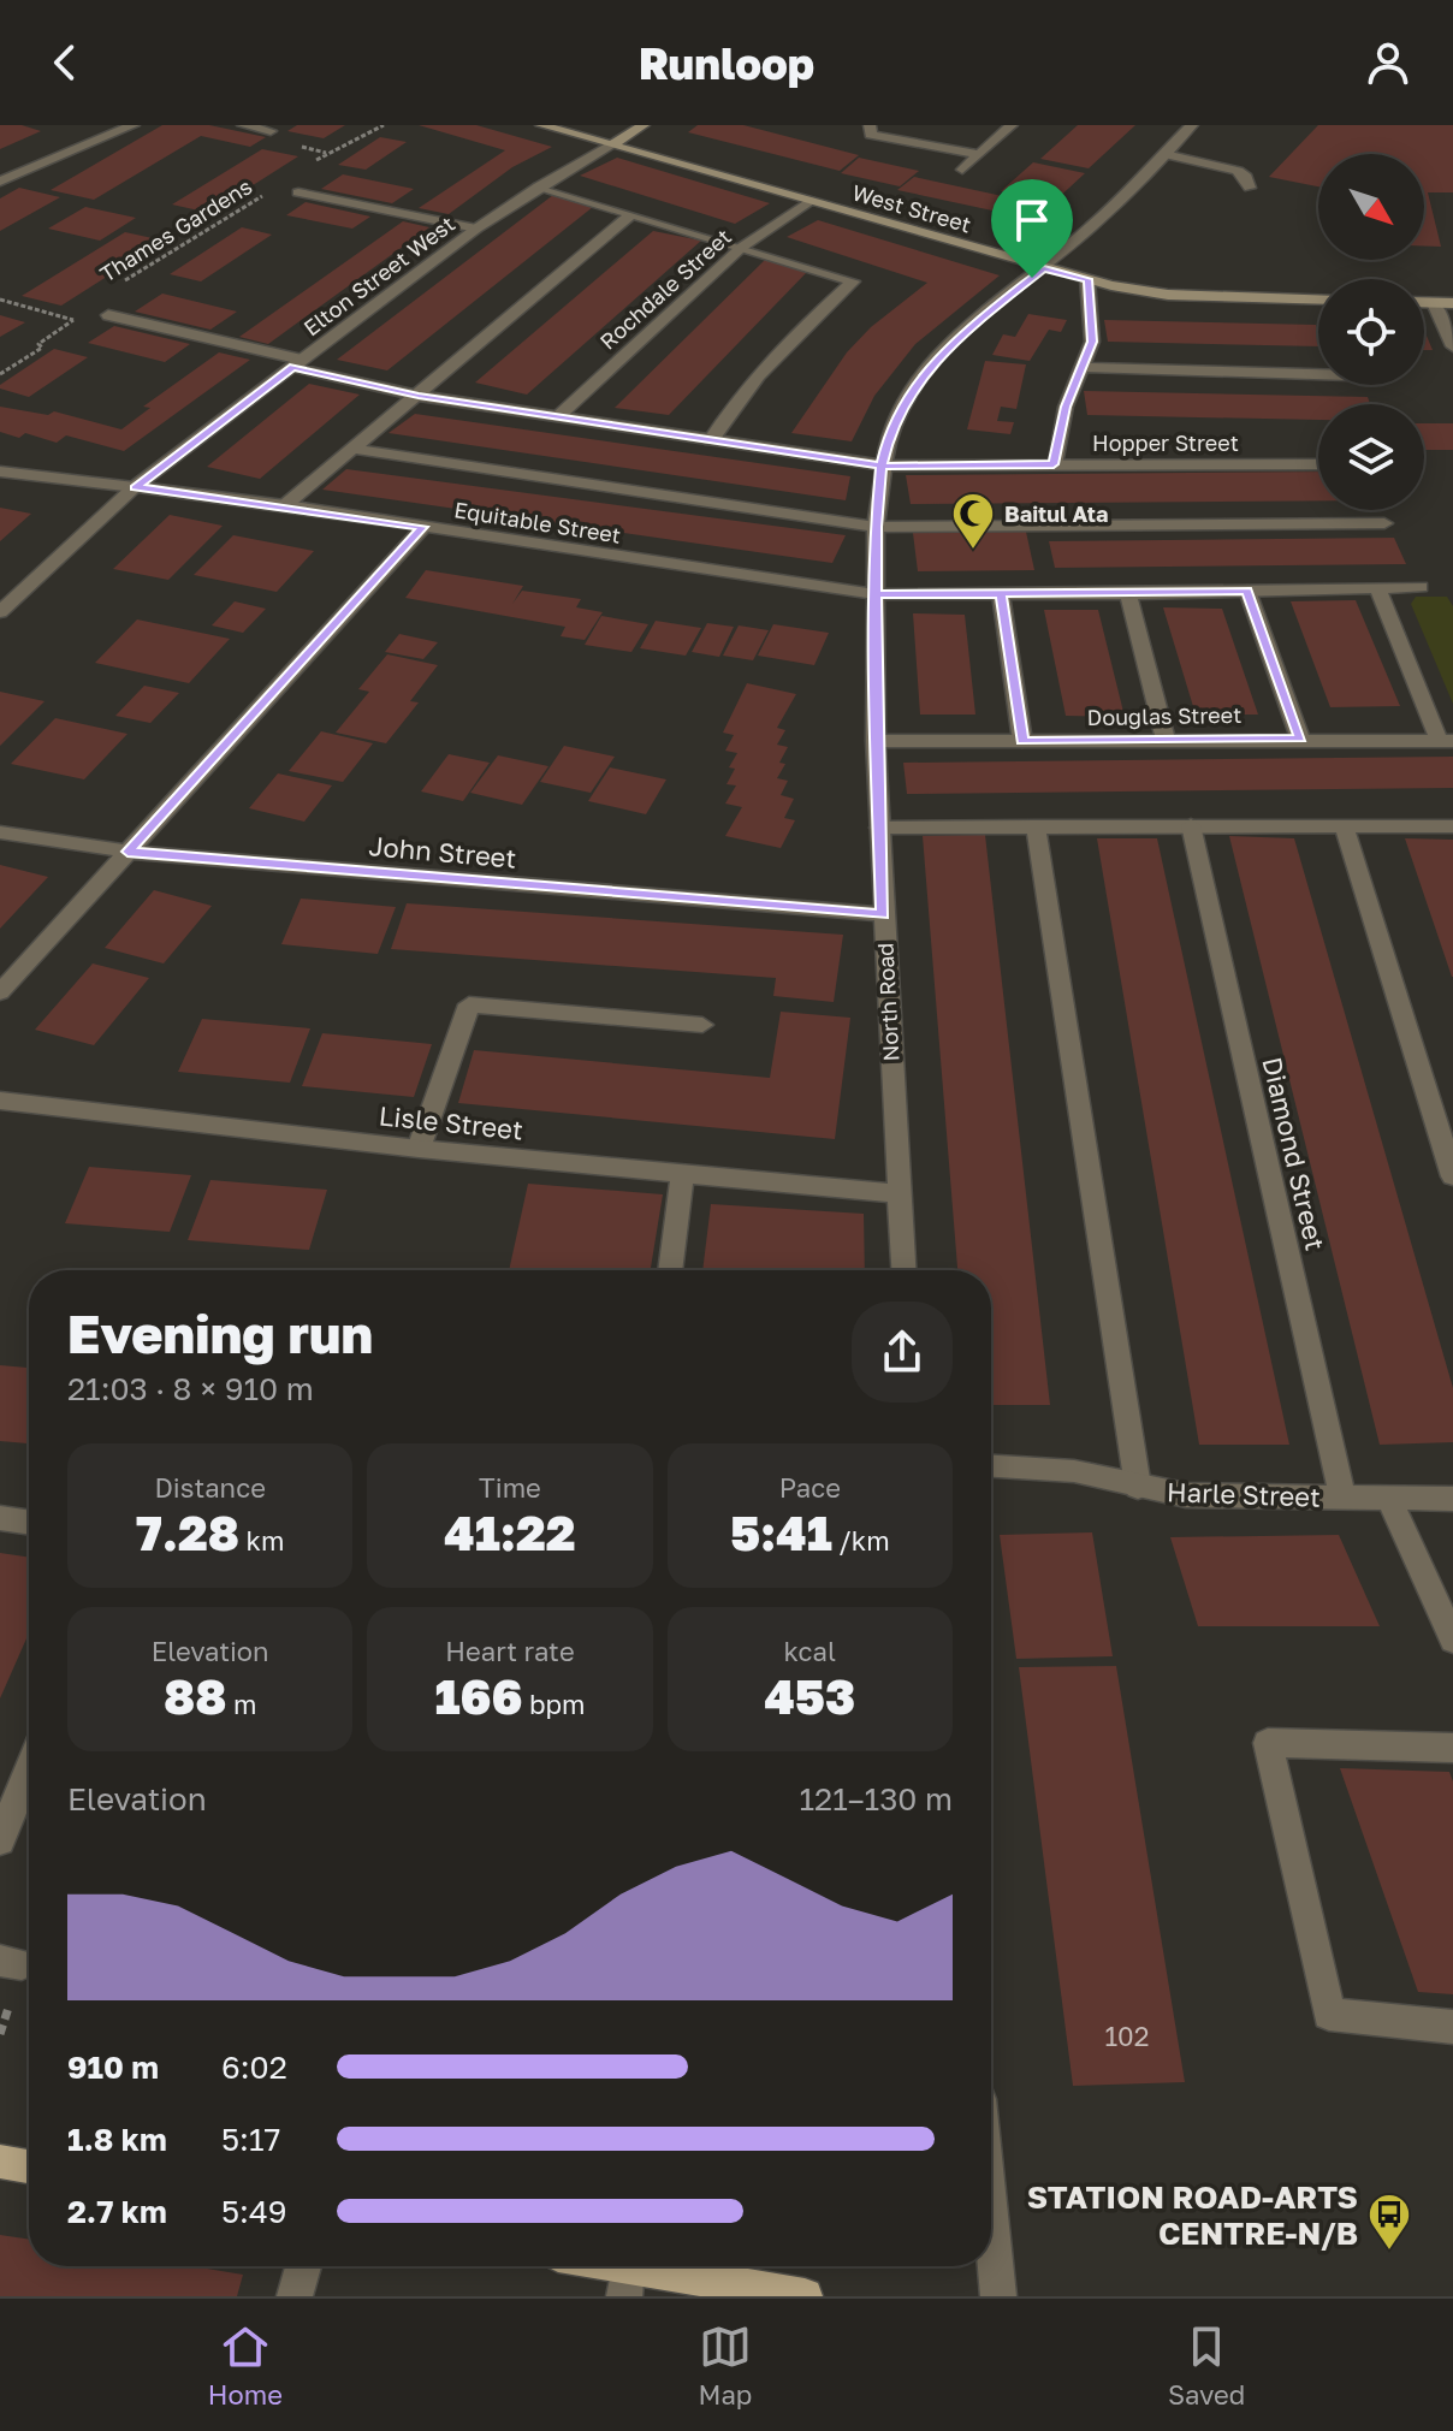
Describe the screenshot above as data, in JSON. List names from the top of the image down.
{
  "streets": {
    "street": [
      "West Street",
      "Elton Street West",
      "Rochdale Street",
      "Hopper Street",
      "Equitable Street",
      "Douglas Street",
      "John Street",
      "North Road",
      "Lisle Street",
      "Diamond Street",
      "Harle Street"
    ],
    "path": ["Thames Gardens"]
  },
  "crossings": [
    ["West Street", "Elton Street West"],
    ["West Street", "Rochdale Street"],
    ["West Street", "North Road"],
    ["Elton Street West", "Hopper Street"],
    ["Elton Street West", "Equitable Street"],
    ["Rochdale Street", "Hopper Street"],
    ["Hopper Street", "North Road"],
    ["Equitable Street", "North Road"],
    ["Douglas Street", "North Road"],
    ["John Street", "North Road"],
    ["North Road", "Lisle Street"],
    ["Diamond Street", "Harle Street"]
  ],
  "places": {
    "mosque": ["Baitul Ata"],
    "bus stop": ["STATION ROAD-ARTS CENTRE-N/B"]
  },
  "house_numbers": ["102"],
  "north": "bottom right",
  "page": {
    "header": "Runloop",
    "heading": ["Evening run", "21:03 · 8 × 910 m"],
    "stats": [
      ["Distance", "7.28 km"],
      ["Time", "41:22"],
      ["Pace", "5:41 /km"],
      ["Elevation", "88 m"],
      ["Heart rate", "166 bpm"],
      ["kcal", "453"]
    ],
    "chart": ["Elevation", "121–130 m"],
    "list": [
      {
        "name": "910 m",
        "note": "6:02"
      },
      {
        "name": "1.8 km",
        "note": "5:17"
      },
      {
        "name": "2.7 km",
        "note": "5:49"
      }
    ],
    "tabs": ["Home", "Map", "Saved"]
  }
}
